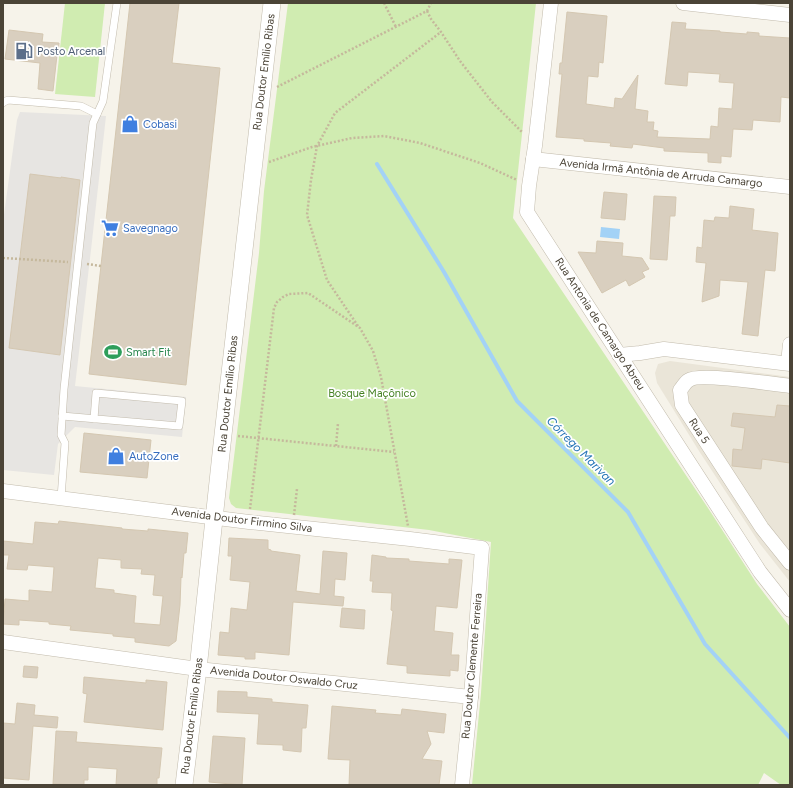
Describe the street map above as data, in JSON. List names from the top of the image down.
{
  "streets": {
    "street": [
      "Rua Doutor Emílio Ribas",
      "Avenida Irmã Antônia de Arruda Camargo",
      "Rua Antonia de Camargo Abreu",
      "Rua 5",
      "Avenida Doutor Firmino Silva",
      "Rua Doutor Clemente Ferreira",
      "Avenida Doutor Oswaldo Cruz"
    ]
  },
  "crossings": [
    ["Rua Doutor Emílio Ribas", "Avenida Doutor Firmino Silva"],
    ["Rua Doutor Emílio Ribas", "Avenida Doutor Oswaldo Cruz"],
    ["Avenida Irmã Antônia de Arruda Camargo", "Rua Antonia de Camargo Abreu"],
    ["Avenida Doutor Firmino Silva", "Rua Doutor Clemente Ferreira"],
    ["Rua Doutor Clemente Ferreira", "Avenida Doutor Oswaldo Cruz"]
  ],
  "water": ["Córrego Marivan"],
  "parks": ["Bosque Maçônico"],
  "places": {
    "fuel station": ["Posto Arcenal"],
    "shop": ["Cobasi", "AutoZone"],
    "supermarket": ["Savegnago"],
    "sports": ["Smart Fit"]
  }
}
